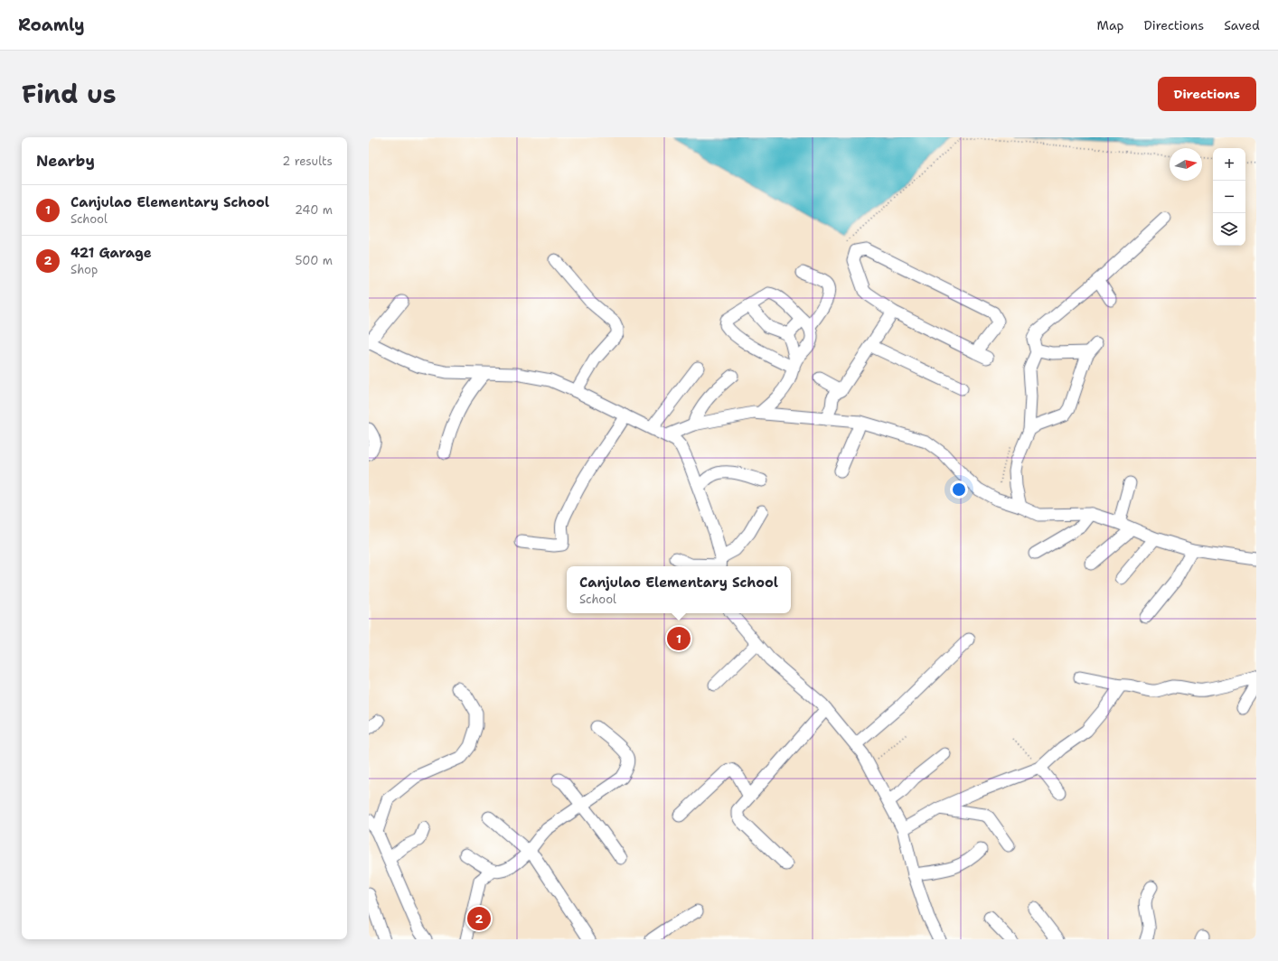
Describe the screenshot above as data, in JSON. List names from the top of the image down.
{
  "north": "right",
  "page": {
    "header": "Roamly",
    "nav": ["Map", "Directions", "Saved"],
    "title": "Find us",
    "buttons": "Directions",
    "heading": ["Nearby", "2 results"],
    "map_buttons": ["+", "−"],
    "list": [
      {
        "mark": "1",
        "name": "Canjulao Elementary School",
        "note": "School",
        "value": "240 m"
      },
      {
        "mark": "2",
        "name": "421 Garage",
        "note": "Shop",
        "value": "500 m"
      }
    ],
    "popup": ["Canjulao Elementary School", "School"],
    "pins": ["1", "2"]
  }
}
